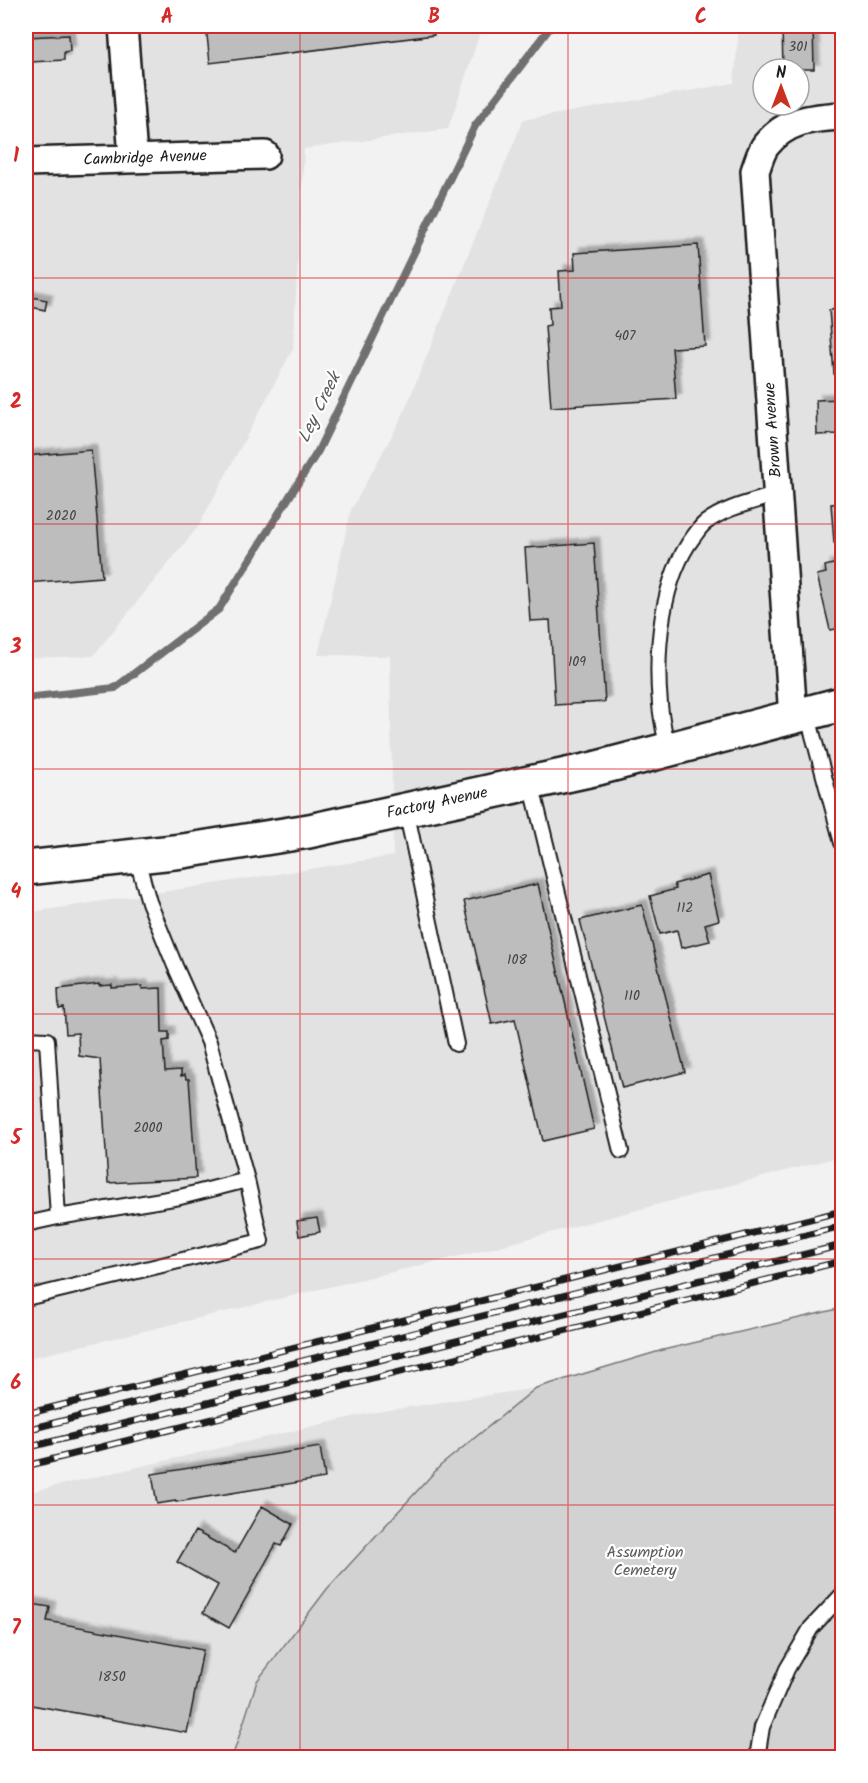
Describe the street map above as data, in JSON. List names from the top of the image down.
{
  "streets": {
    "street": ["Cambridge Avenue", "Brown Avenue", "Factory Avenue"]
  },
  "crossings": [
    ["Brown Avenue", "Factory Avenue"]
  ],
  "water": ["Ley Creek"],
  "parks": ["Assumption Cemetery"],
  "house_numbers": [
    "301",
    "407",
    "2020",
    "109",
    "112",
    "108",
    "110",
    "2000",
    "1850"
  ],
  "north": "top",
  "grid": {
    "columns": ["A", "B", "C"],
    "rows": [
      "1",
      "2",
      "3",
      "4",
      "5",
      "6",
      "7"
    ]
  }
}
